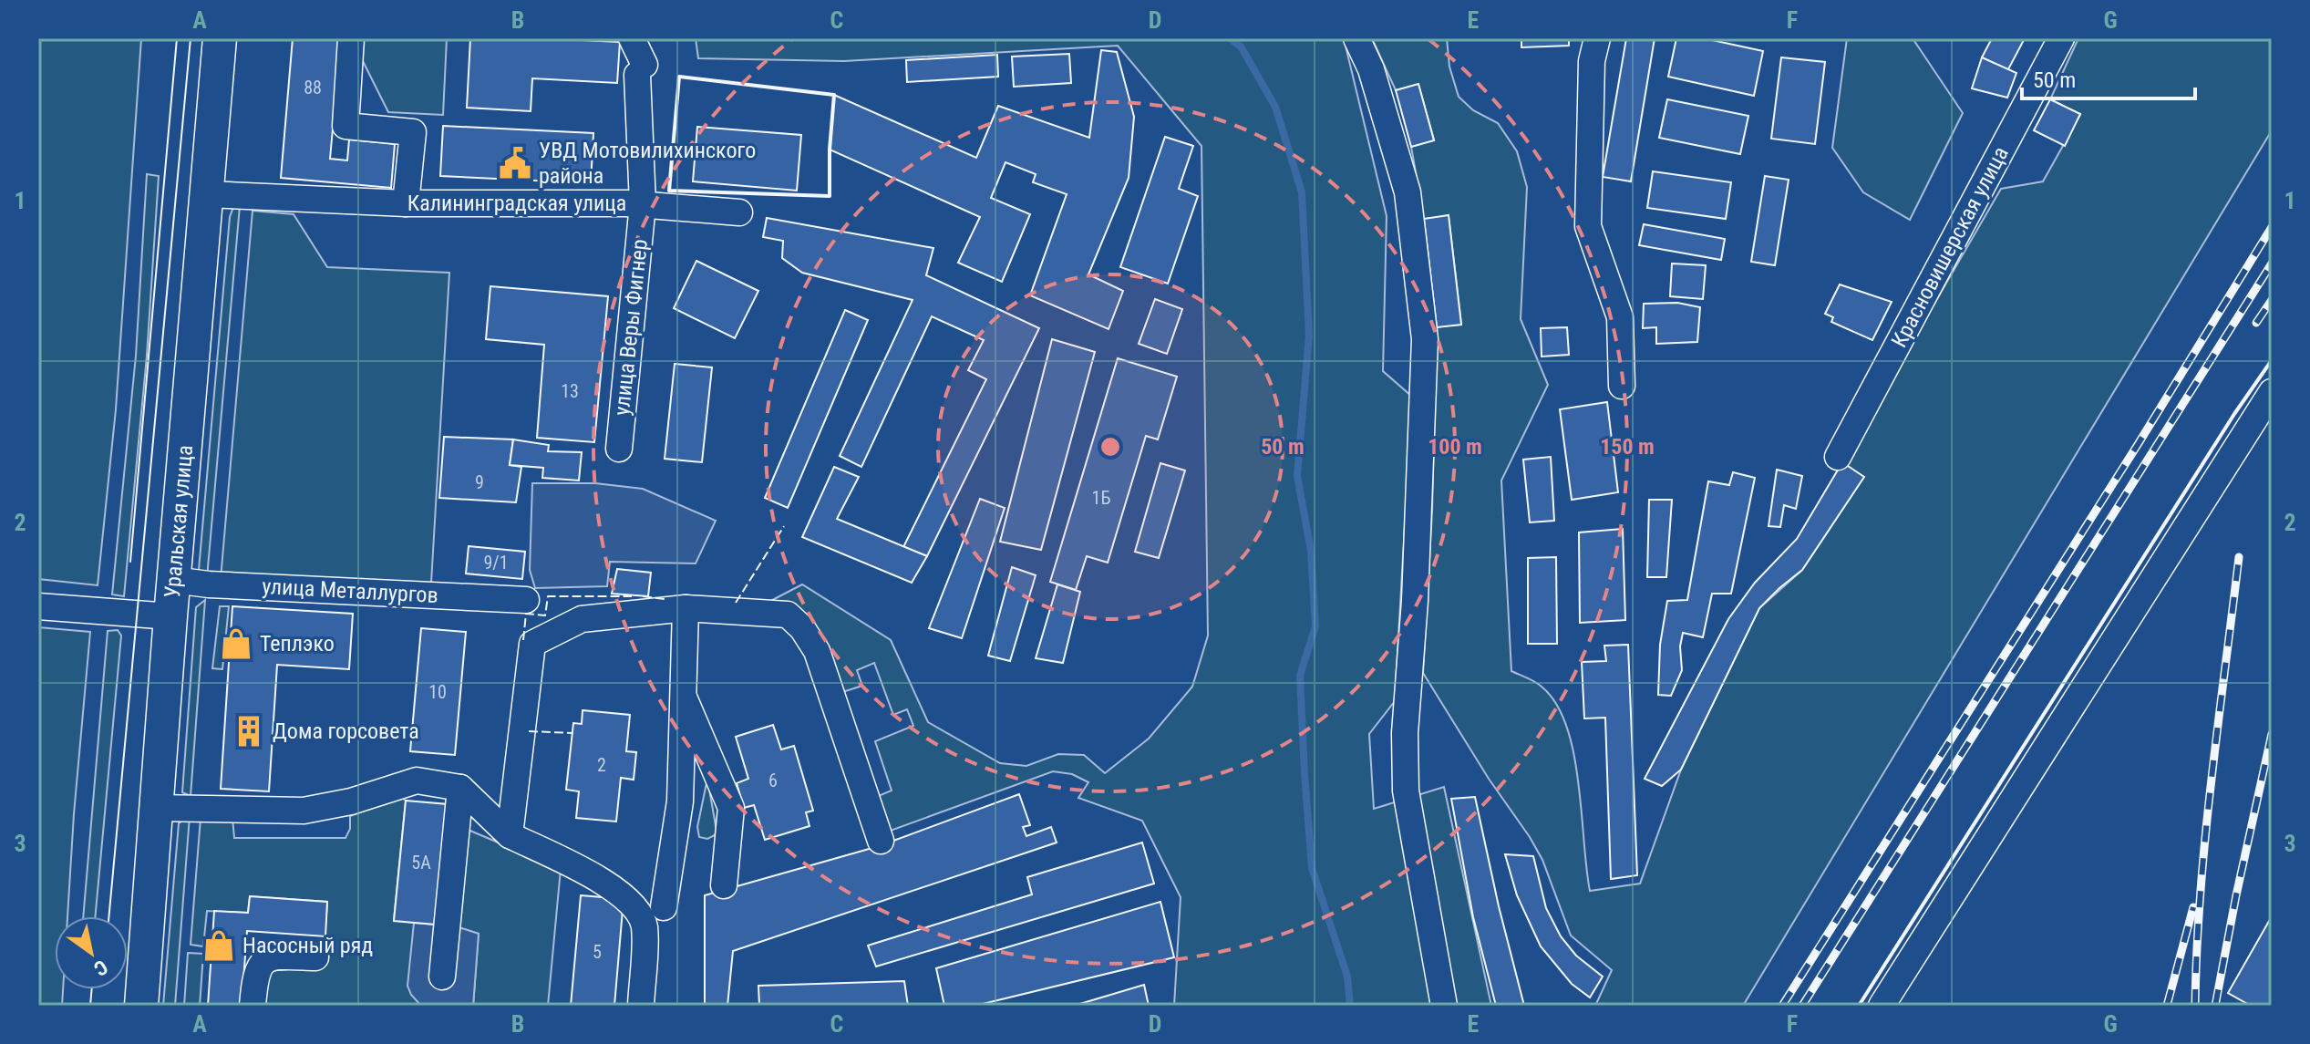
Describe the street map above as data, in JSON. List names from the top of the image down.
{
  "streets": {
    "main road": ["Уральская улица"],
    "street": [
      "Калининградская улица",
      "Красновишерская улица",
      "улица Веры Фигнер",
      "улица Металлургов"
    ]
  },
  "crossings": [
    ["Калининградская улица", "улица Веры Фигнер"],
    ["Калининградская улица", "Уральская улица"],
    ["Уральская улица", "улица Металлургов"]
  ],
  "places": {
    "public building": ["УВД Мотовилихинского района"],
    "shop": ["Теплэко", "Насосный ряд"],
    "building": ["Дома горсовета"]
  },
  "house_numbers": [
    "88",
    "13",
    "9",
    "1Б",
    "9/1",
    "10",
    "2",
    "6",
    "5А",
    "5"
  ],
  "scale_bar": "50 m",
  "north": "bottom right",
  "grid": {
    "columns": [
      "A",
      "B",
      "C",
      "D",
      "E",
      "F",
      "G"
    ],
    "rows": ["1", "2", "3"]
  },
  "rings": ["50 m", "100 m", "150 m"]
}
